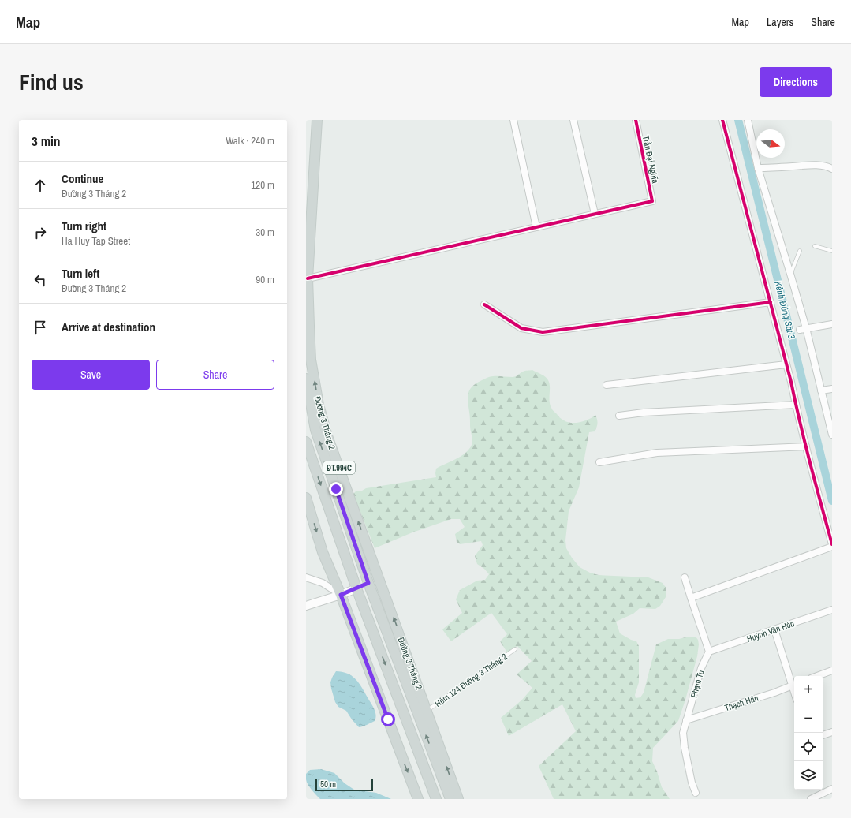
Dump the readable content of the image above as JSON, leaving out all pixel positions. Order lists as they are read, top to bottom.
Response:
{
  "streets": {
    "main road": ["Đường 3 Tháng 2", "ĐT.994C"],
    "street": [
      "Trần Đại Nghĩa",
      "Huỳnh Văn Hớn",
      "Phạm Tu",
      "Thạch Hãn"
    ],
    "lane": ["Hẻm 124 Đường 3 Tháng 2"]
  },
  "crossings": [
    ["Đường 3 Tháng 2", "Hẻm 124 Đường 3 Tháng 2"],
    ["Huỳnh Văn Hớn", "Phạm Tu"],
    ["Phạm Tu", "Thạch Hãn"]
  ],
  "water": ["Kênh Đồng Sát 3"],
  "scale_bar": "50 m",
  "north": "right",
  "page": {
    "header": "Map",
    "nav": ["Map", "Layers", "Share"],
    "title": "Find us",
    "buttons": [
      "Directions",
      ["Save", "Share"]
    ],
    "heading": ["3 min", "Walk · 240 m"],
    "list": [
      ["Continue", "Đường 3 Tháng 2", "120 m"],
      ["Turn right", "Ha Huy Tap Street", "30 m"],
      ["Turn left", "Đường 3 Tháng 2", "90 m"],
      "Arrive at destination"
    ],
    "map_buttons": ["+", "−"],
    "scale": "50 m"
  }
}
